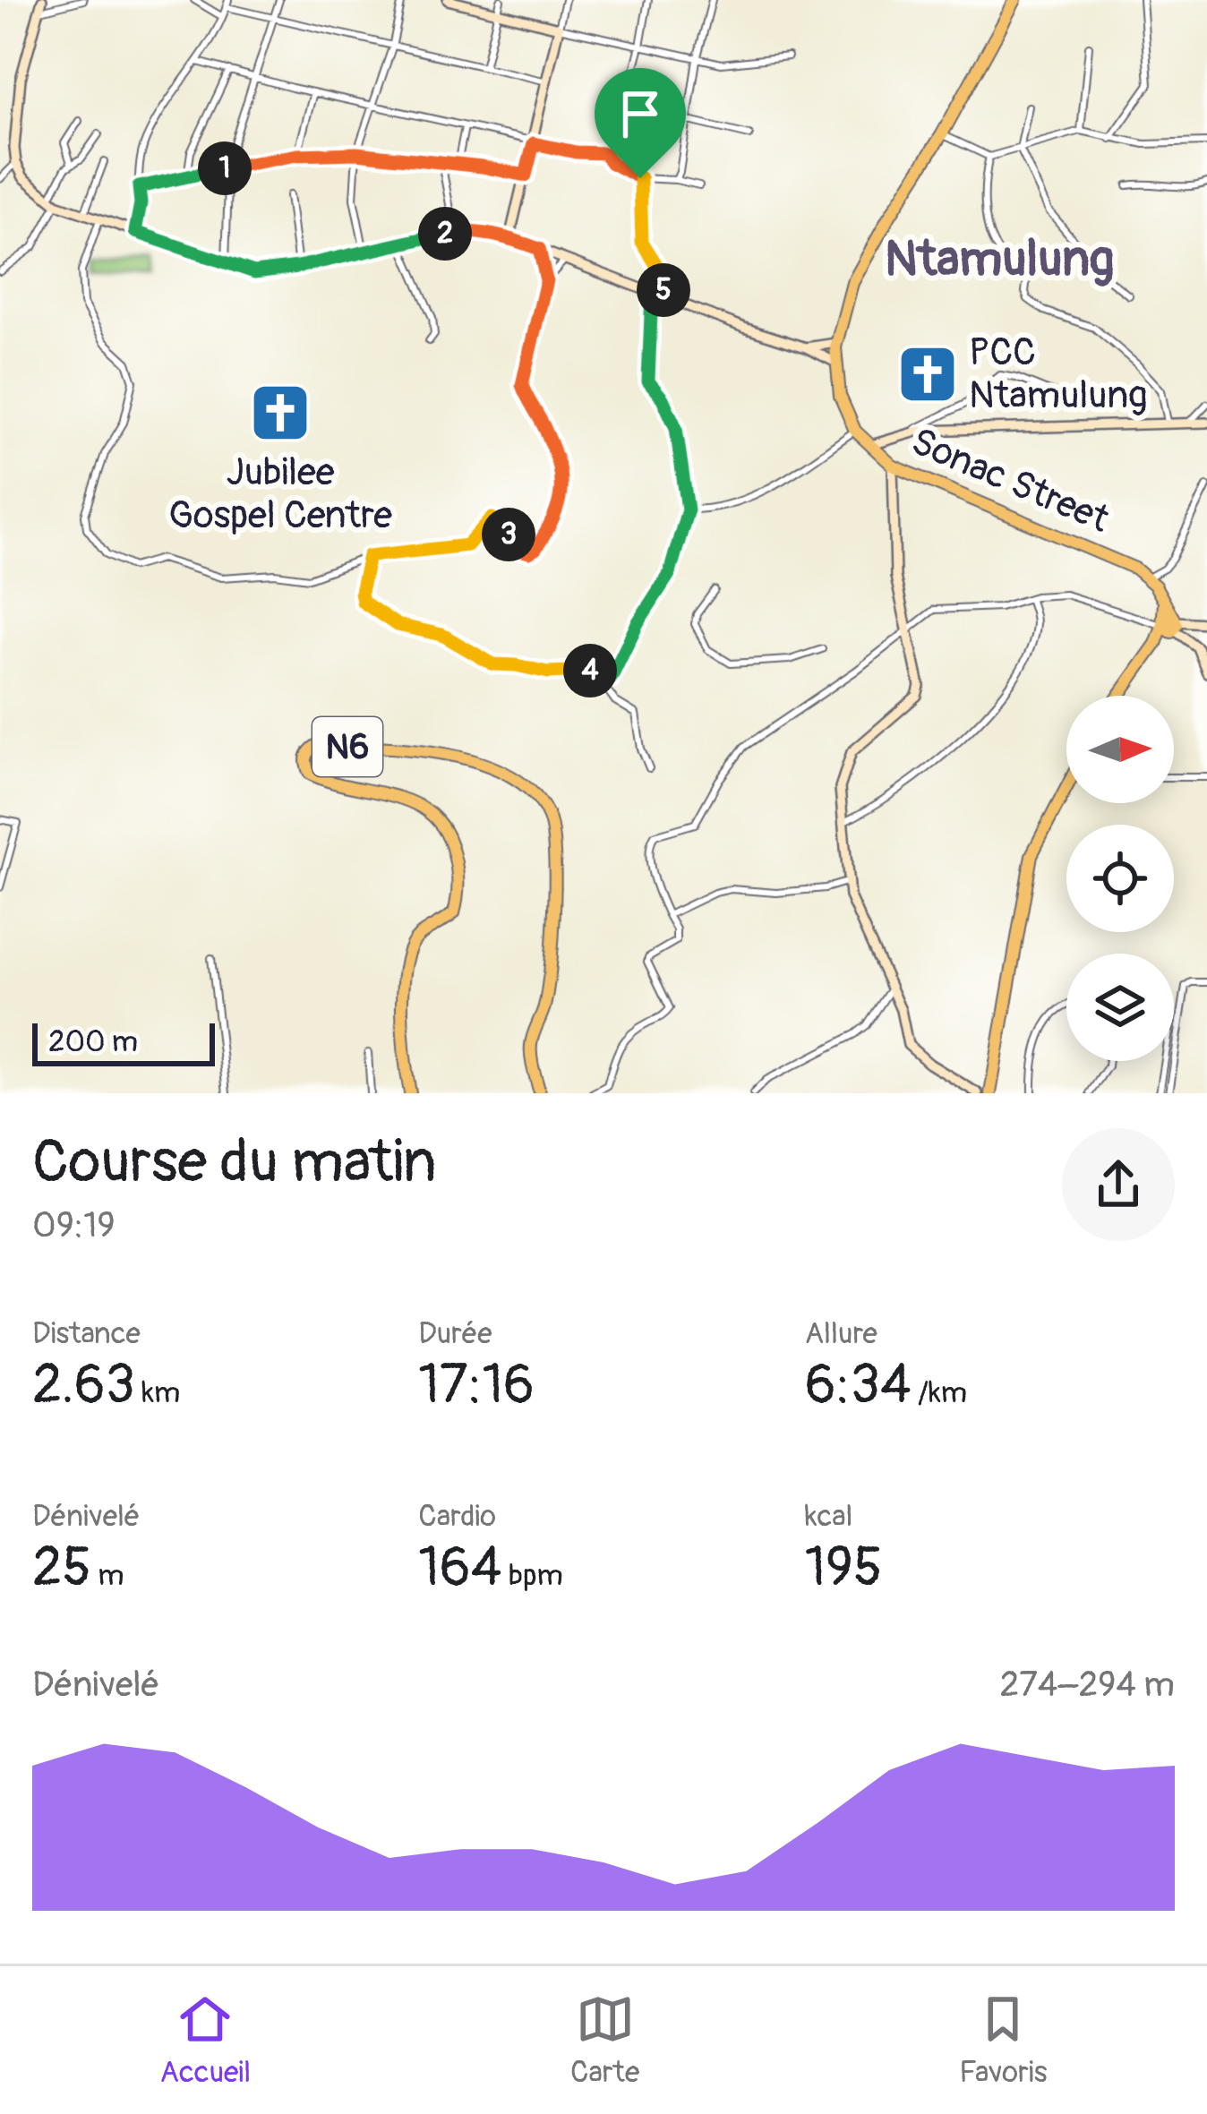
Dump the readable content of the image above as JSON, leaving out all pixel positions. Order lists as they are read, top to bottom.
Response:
{
  "streets": {
    "highway": ["Sonac Street", "N6"]
  },
  "districts": ["Ntamulung"],
  "places": {
    "church": ["PCC Ntamulung", "Jubilee Gospel Centre"]
  },
  "scale_bar": "200 m",
  "north": "right",
  "page": {
    "pins": [
      "1",
      "2",
      "5",
      "3",
      "4"
    ],
    "scale": "200 m",
    "heading": ["Course du matin", "09:19"],
    "stats": [
      ["Distance", "2.63 km"],
      ["Durée", "17:16"],
      ["Allure", "6:34 /km"],
      ["Dénivelé", "25 m"],
      ["Cardio", "164 bpm"],
      ["kcal", "195"]
    ],
    "chart": ["Dénivelé", "274–294 m"],
    "tabs": ["Accueil", "Carte", "Favoris"]
  }
}
